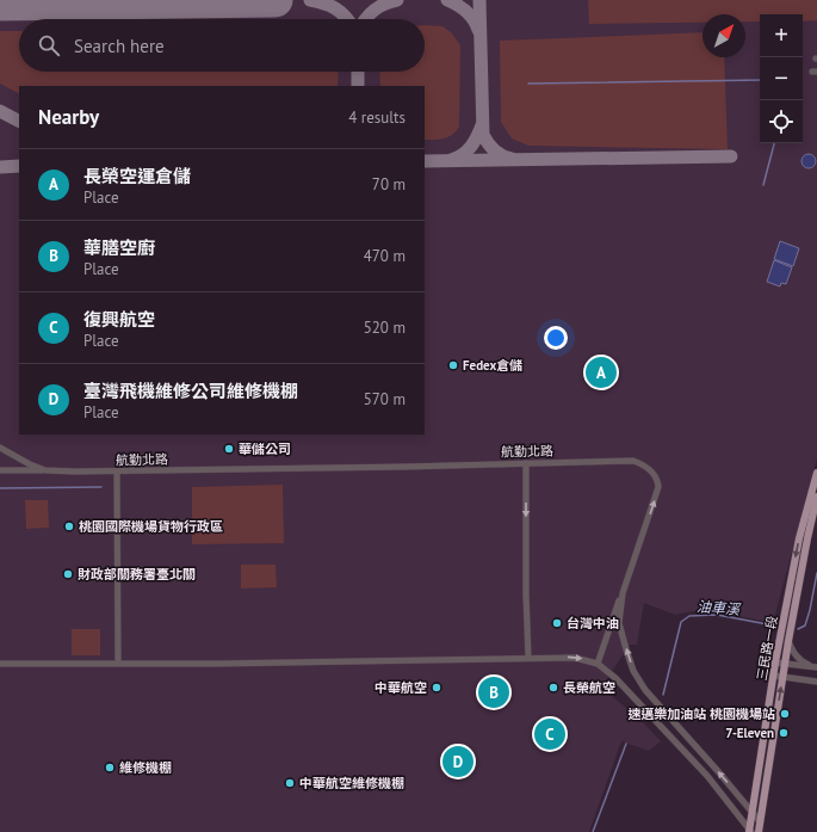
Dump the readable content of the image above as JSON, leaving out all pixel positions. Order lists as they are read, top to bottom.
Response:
{
  "streets": {
    "main road": ["三民路一段"],
    "street": ["航勤北路"]
  },
  "crossings": [
    ["航勤北路", "三民路一段"]
  ],
  "water": ["油車溪"],
  "places": [
    "Fedex倉儲",
    "華儲公司",
    "桃園國際機場貨物行政區",
    "財政部關務署臺北關",
    "台灣中油",
    "中華航空",
    "長榮航空",
    "速邁樂加油站 桃園機場站",
    "7-Eleven",
    "維修機棚",
    "中華航空維修機棚"
  ],
  "north": "top right",
  "page": {
    "map_buttons": ["+", "−"],
    "search": "Search here",
    "heading": ["Nearby", "4 results"],
    "list": [
      {
        "mark": "A",
        "name": "長榮空運倉儲",
        "note": "Place",
        "value": "70 m"
      },
      {
        "mark": "B",
        "name": "華膳空廚",
        "note": "Place",
        "value": "470 m"
      },
      {
        "mark": "C",
        "name": "復興航空",
        "note": "Place",
        "value": "520 m"
      },
      {
        "mark": "D",
        "name": "臺灣飛機維修公司維修機棚",
        "note": "Place",
        "value": "570 m"
      }
    ],
    "pins": [
      "A",
      "B",
      "C",
      "D"
    ]
  }
}
